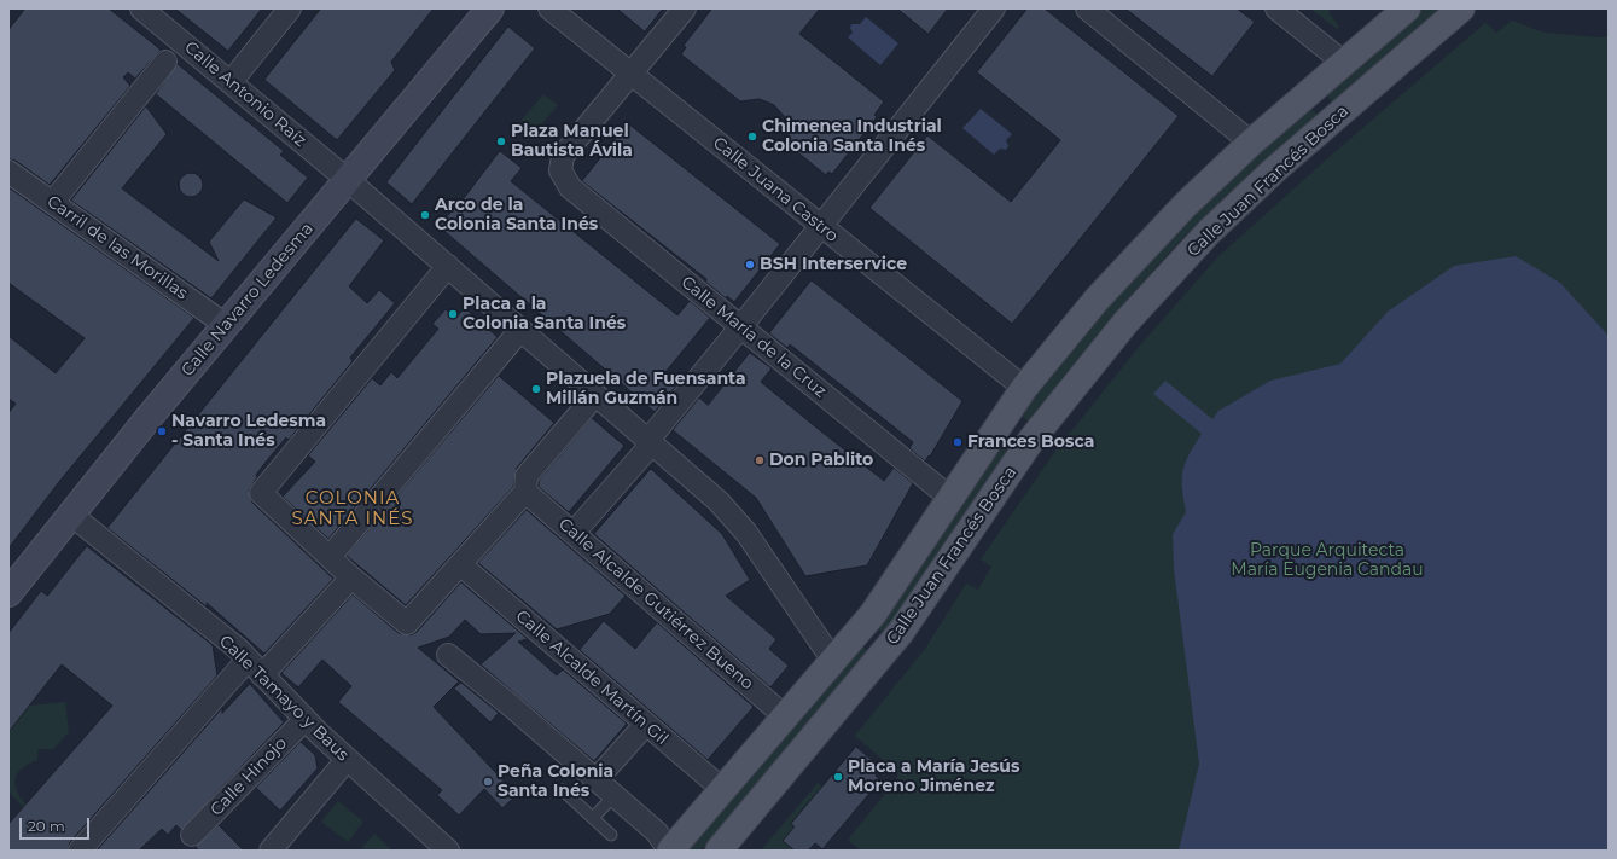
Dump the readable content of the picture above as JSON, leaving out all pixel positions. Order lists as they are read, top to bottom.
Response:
{
  "streets": {
    "main road": ["Calle Juan Francés Bosca", "Calle Navarro Ledesma"],
    "street": [
      "Calle Antonio Raíz",
      "Calle Juana Castro",
      "Carril de las Morillas",
      "Calle María de la Cruz",
      "Calle Alcalde Gutiérrez Bueno",
      "Calle Alcalde Martín Gil",
      "Calle Tamayo y Baus",
      "Calle Hinojo"
    ]
  },
  "crossings": [
    ["Calle Antonio Raíz", "Calle Juan Francés Bosca"],
    ["Calle Antonio Raíz", "Calle Navarro Ledesma"],
    ["Calle Juan Francés Bosca", "Calle Juana Castro"],
    ["Calle Juan Francés Bosca", "Calle María de la Cruz"],
    ["Calle Juan Francés Bosca", "Calle Alcalde Gutiérrez Bueno"],
    ["Calle Juan Francés Bosca", "Calle Alcalde Martín Gil"],
    ["Calle Juana Castro", "Calle María de la Cruz"],
    ["Carril de las Morillas", "Calle Navarro Ledesma"],
    ["Calle Navarro Ledesma", "Calle Tamayo y Baus"],
    ["Calle Tamayo y Baus", "Calle Hinojo"]
  ],
  "districts": ["COLONIA SANTA INÉS"],
  "parks": ["Parque Arquitecta María Eugenia Candau"],
  "places": [
    "Chimenea Industrial Colonia Santa Inés",
    "Plaza Manuel Bautista Ávila",
    "Arco de la Colonia Santa Inés",
    "BSH Interservice",
    "Placa a la Colonia Santa Inés",
    "Plazuela de Fuensanta Millán Guzmán",
    "Navarro Ledesma - Santa Inés",
    "Frances Bosca",
    "Don Pablito",
    "Placa a María Jesús Moreno Jiménez",
    "Peña Colonia Santa Inés"
  ],
  "scale_bar": "20 m"
}
